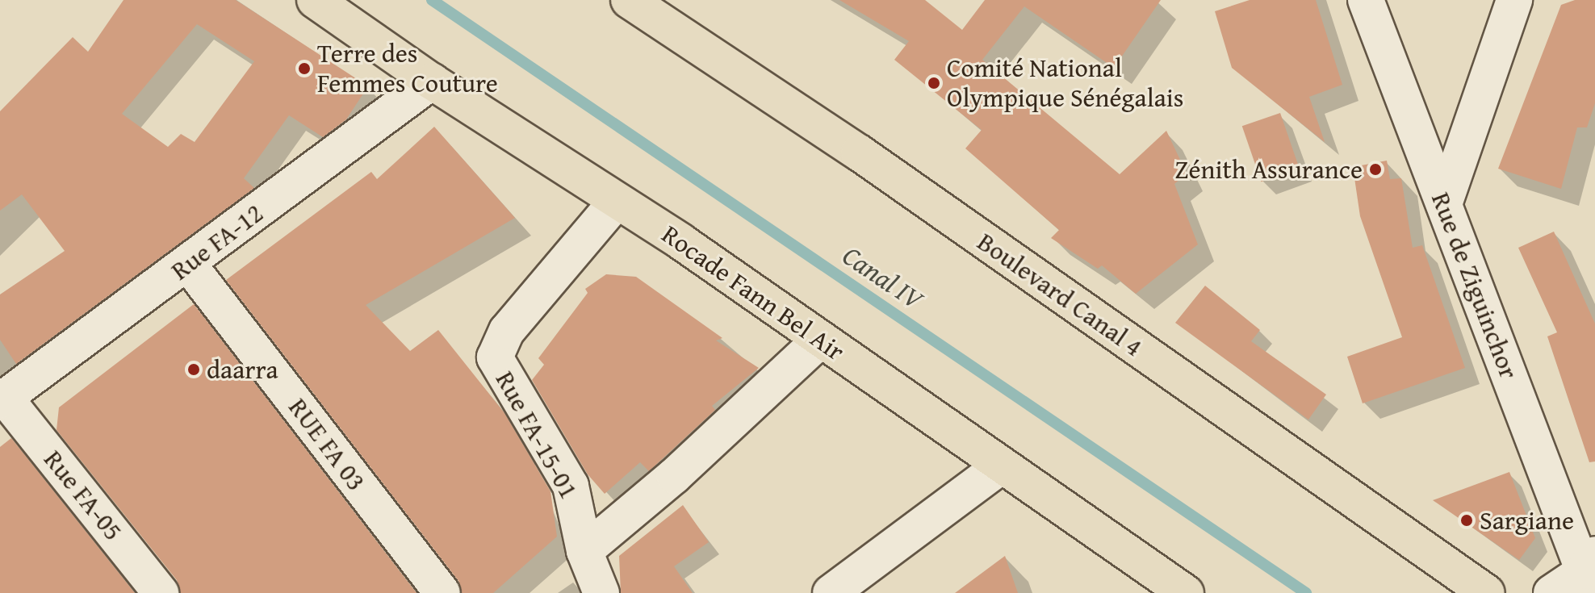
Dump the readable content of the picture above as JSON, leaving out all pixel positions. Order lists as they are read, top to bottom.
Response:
{
  "streets": {
    "main road": ["Rocade Fann Bel Air", "Boulevard Canal 4"],
    "street": [
      "Rue FA-12",
      "Rue de Ziguinchor",
      "Rue FA-15-01",
      "RUE FA 03",
      "Rue FA-05"
    ]
  },
  "crossings": [
    ["Rue FA-12", "Rocade Fann Bel Air"],
    ["Rue FA-12", "RUE FA 03"],
    ["Rue FA-12", "Rue FA-05"],
    ["Rocade Fann Bel Air", "Rue FA-15-01"]
  ],
  "water": ["Canal IV"],
  "places": [
    "Terre des Femmes Couture",
    "Comité National Olympique Sénégalais",
    "Zénith Assurance",
    "daarra",
    "Sargiane"
  ]
}
